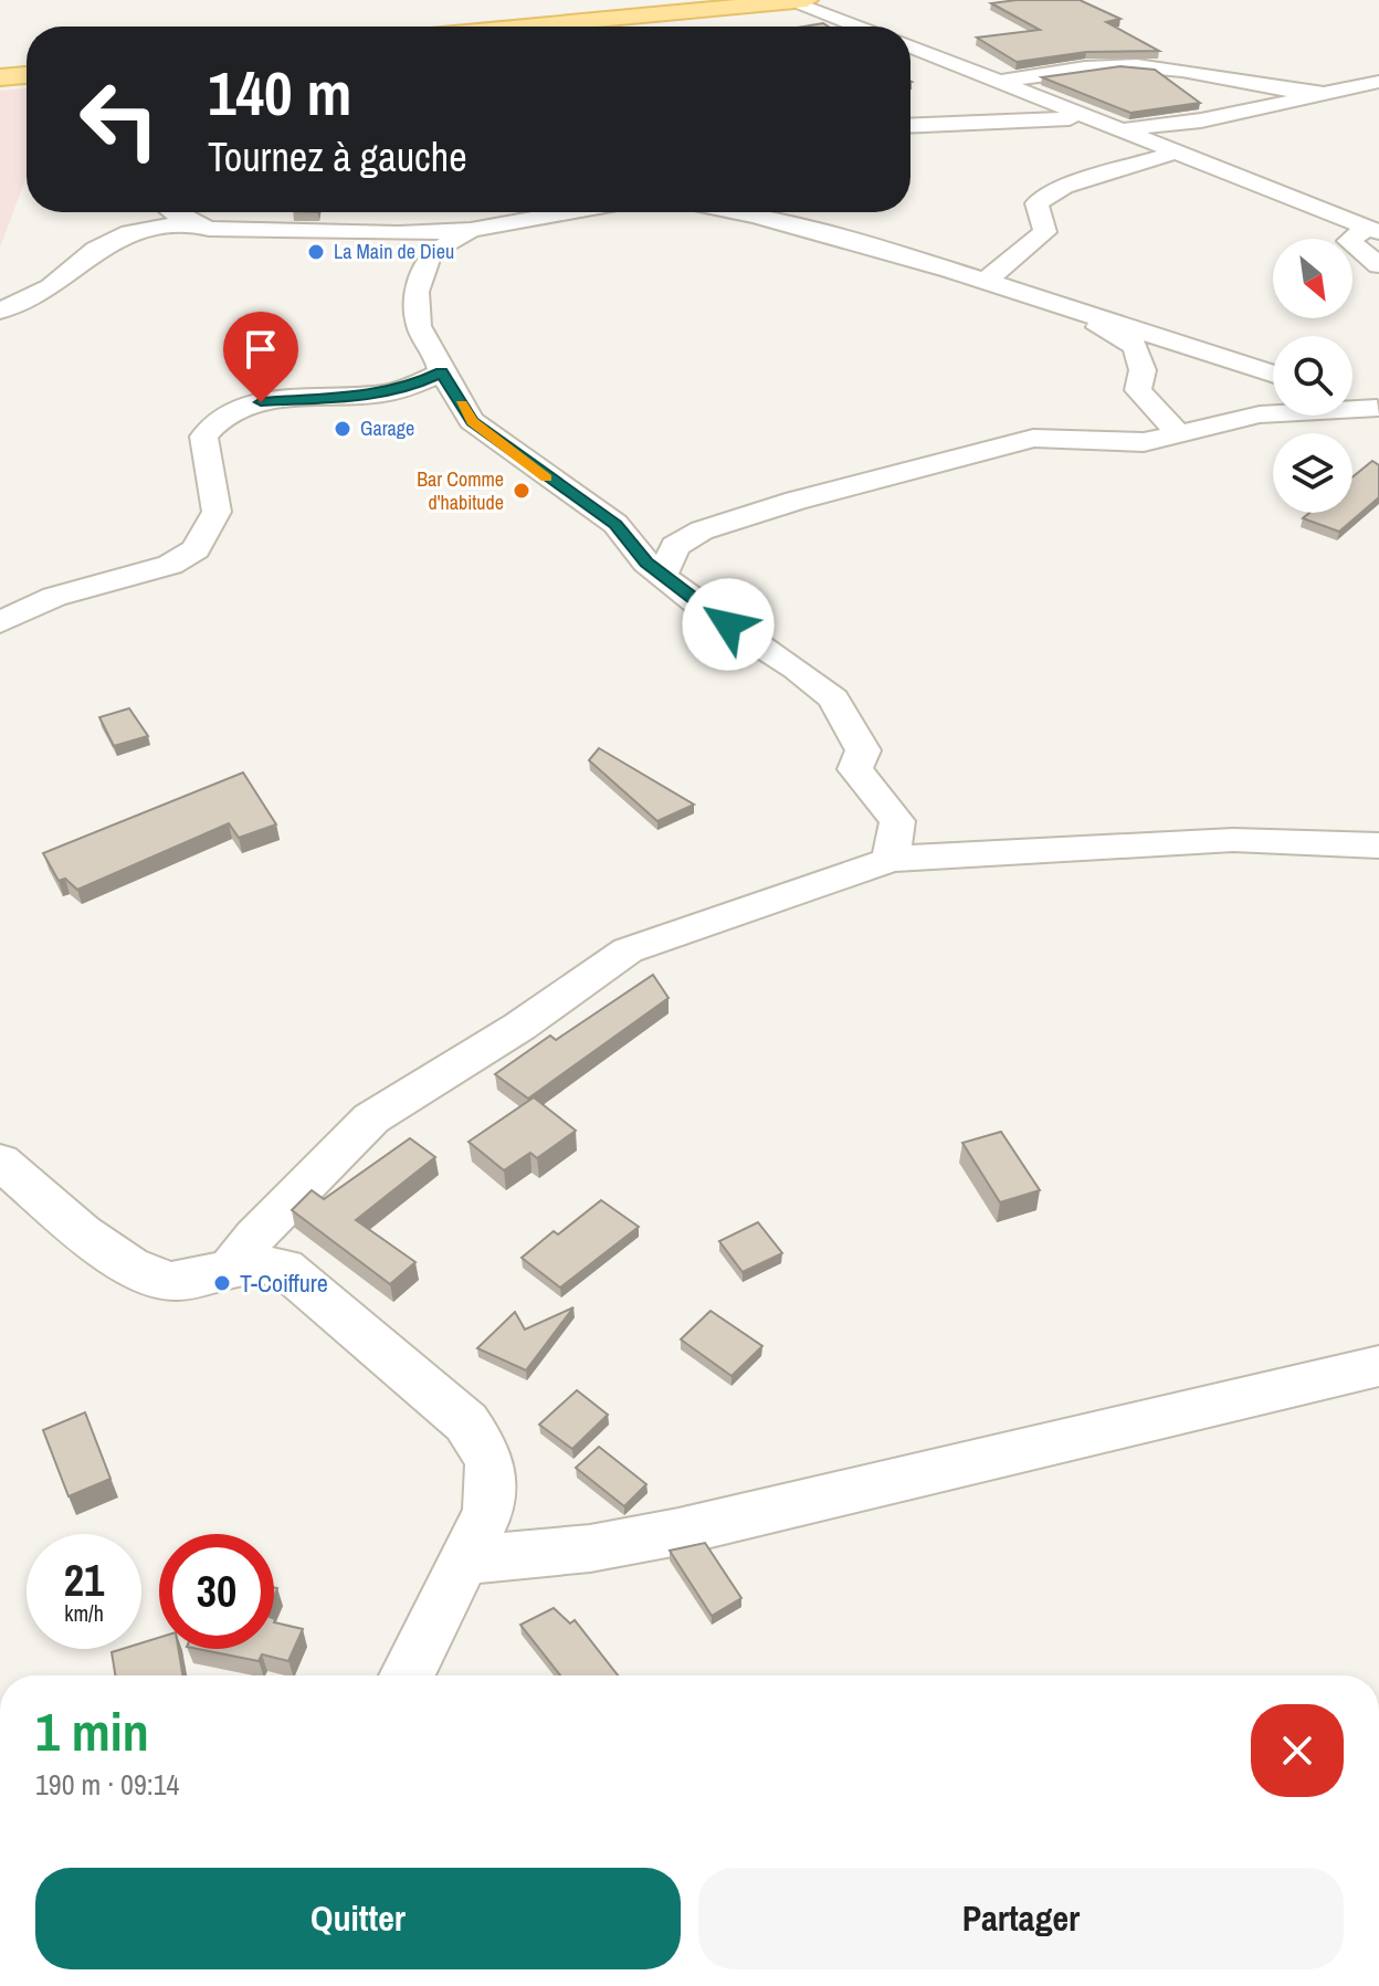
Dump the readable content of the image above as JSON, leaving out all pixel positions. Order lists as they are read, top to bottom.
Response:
{
  "places": [
    "La Main de Dieu",
    "Garage",
    "Bar Comme d'habitude",
    "T-Coiffure"
  ],
  "north": "bottom right",
  "page": {
    "turn": ["140 m", "Tournez à gauche"],
    "speed": "21 km/h",
    "limit": "30",
    "heading": ["1 min", "190 m · 09:14"],
    "buttons": ["Quitter", "Partager"]
  }
}
